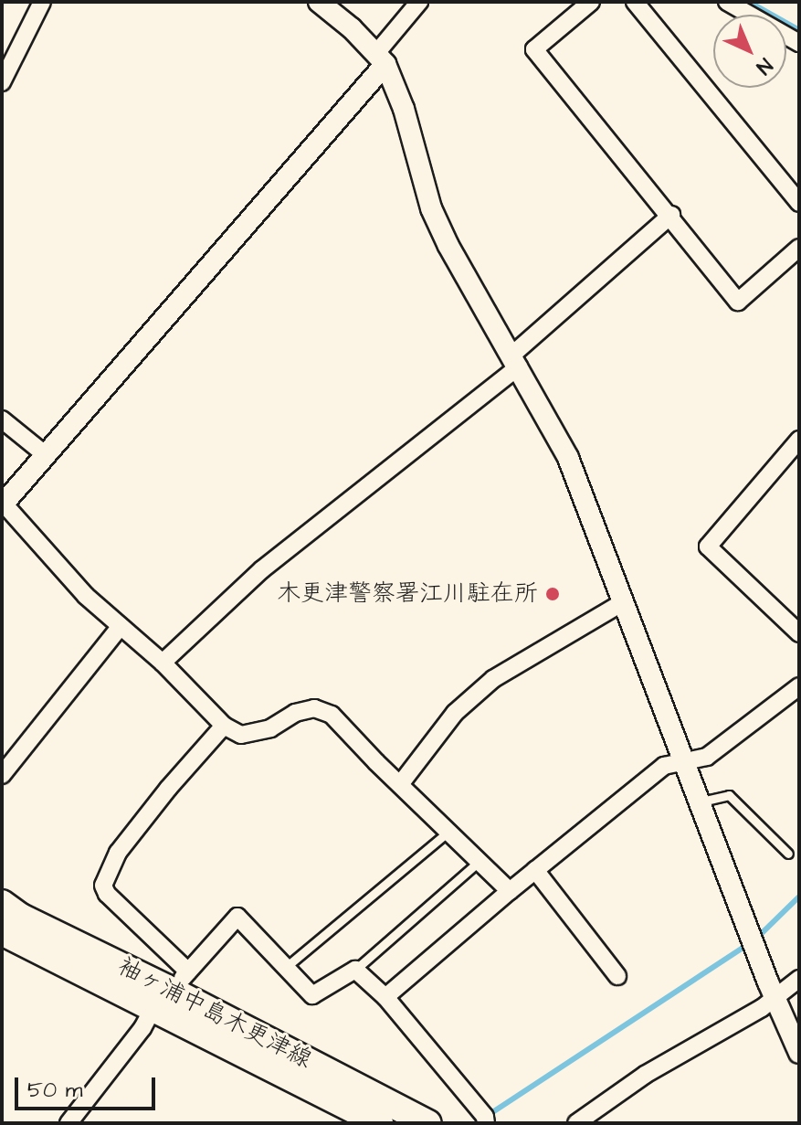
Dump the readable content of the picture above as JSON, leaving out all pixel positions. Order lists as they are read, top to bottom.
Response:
{
  "streets": {
    "main road": ["袖ヶ浦中島木更津線"]
  },
  "places": ["木更津警察署江川駐在所"],
  "scale_bar": "50 m",
  "north": "bottom right"
}
